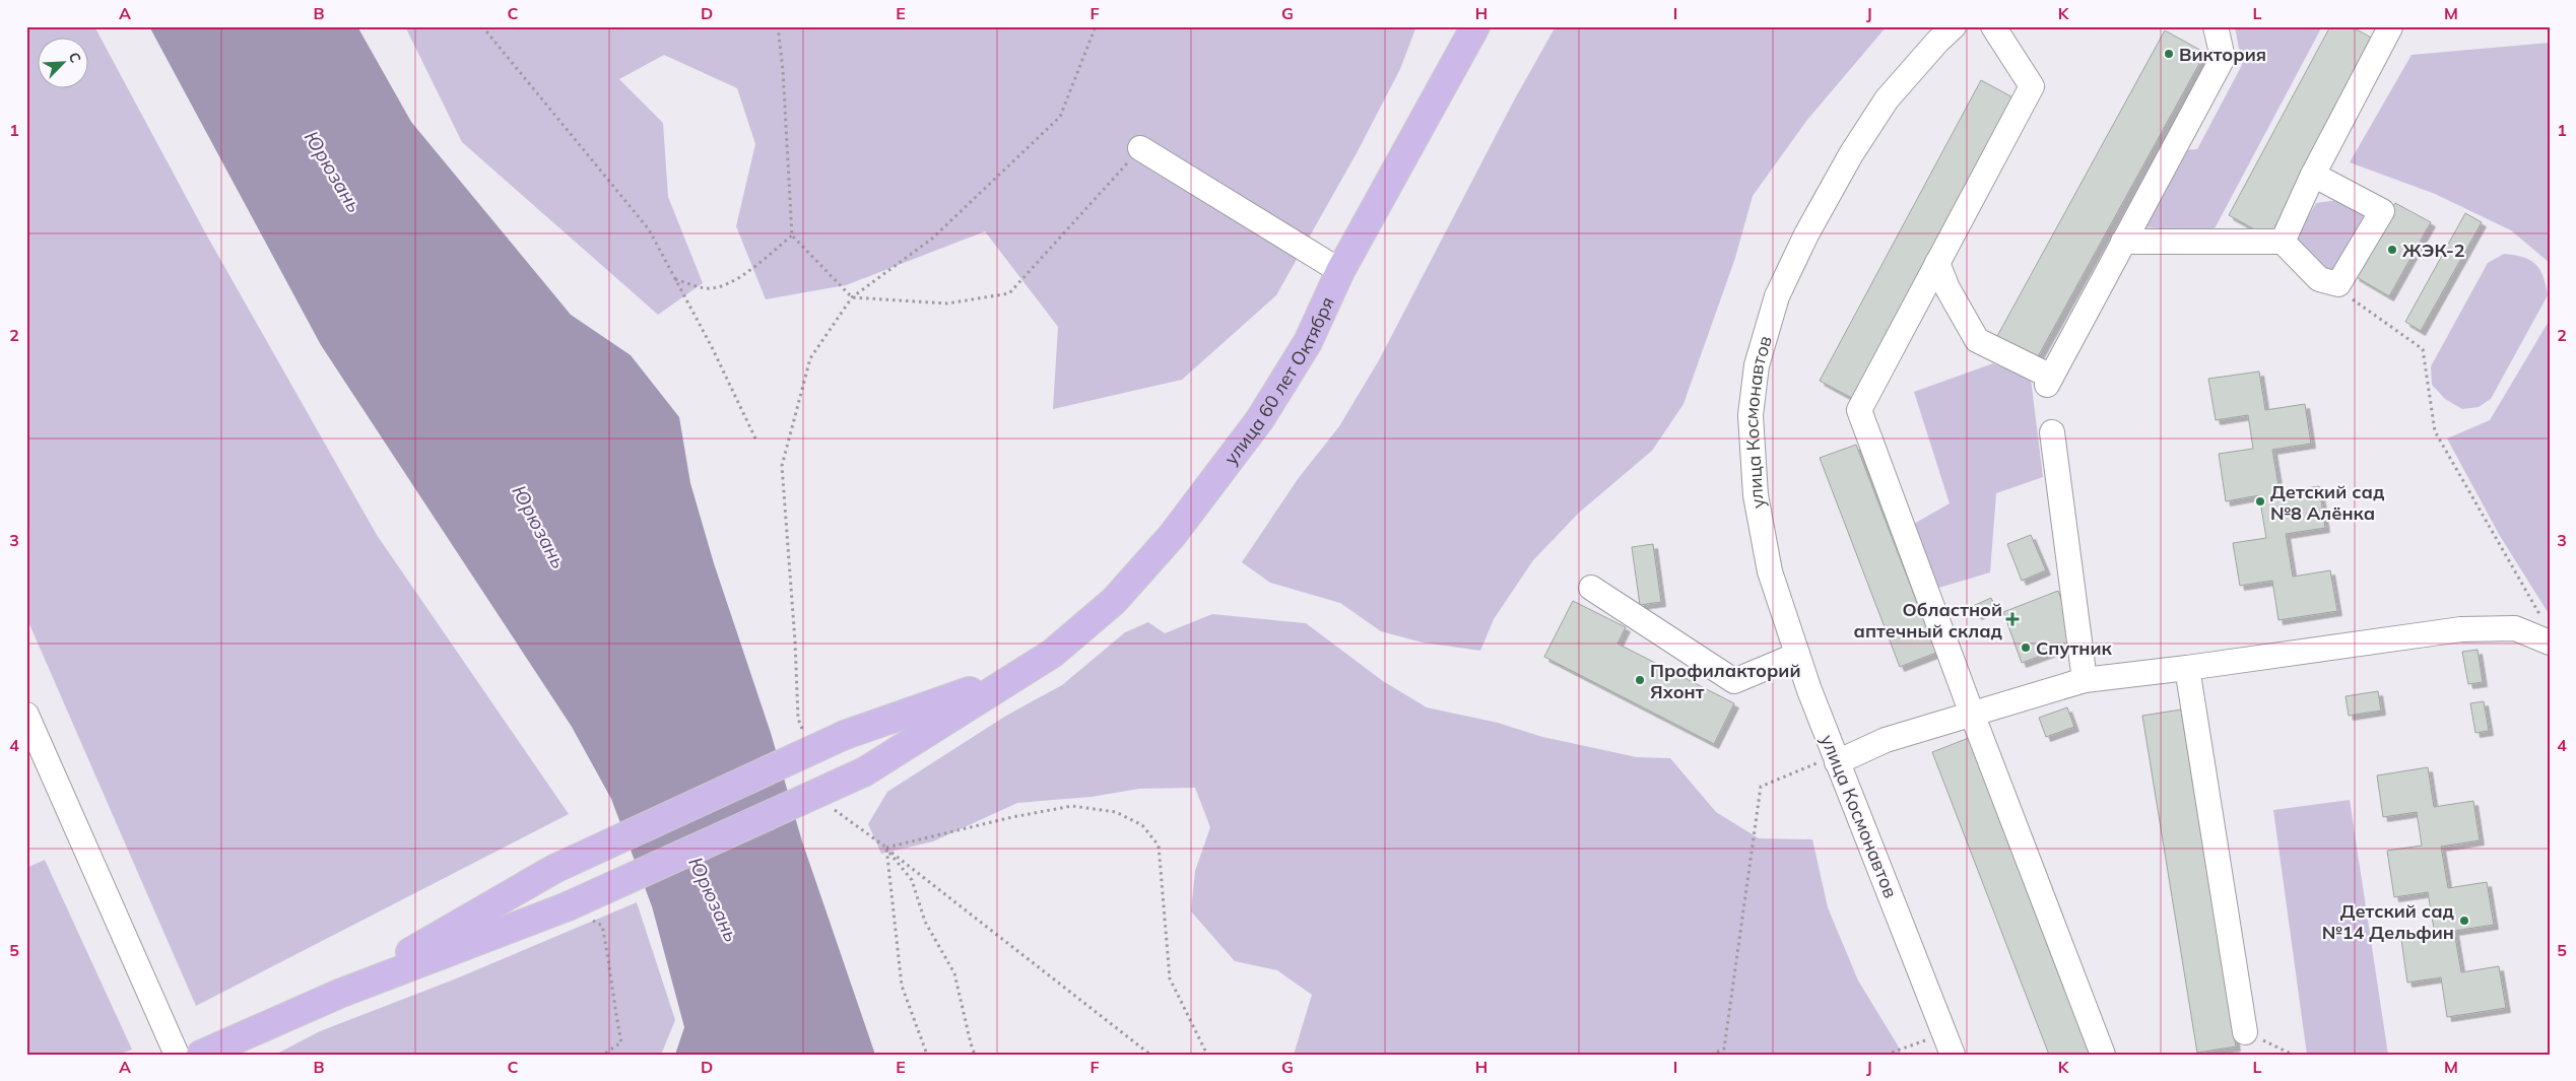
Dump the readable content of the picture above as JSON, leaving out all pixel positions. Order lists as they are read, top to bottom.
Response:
{
  "streets": {
    "main road": ["улица 60 лет Октября"],
    "street": ["улица Космонавтов"]
  },
  "water": ["Юрюзань"],
  "places": {
    "other": [
      "Виктория",
      "ЖЭК-2",
      "Детский сад №8 Алёнка",
      "Спутник",
      "Профилакторий Яхонт",
      "Детский сад №14 Дельфин"
    ],
    "health": ["Областной аптечный склад"]
  },
  "north": "top right",
  "grid": {
    "columns": [
      "A",
      "B",
      "C",
      "D",
      "E",
      "F",
      "G",
      "H",
      "I",
      "J",
      "K",
      "L",
      "M"
    ],
    "rows": [
      "1",
      "2",
      "3",
      "4",
      "5"
    ]
  }
}
